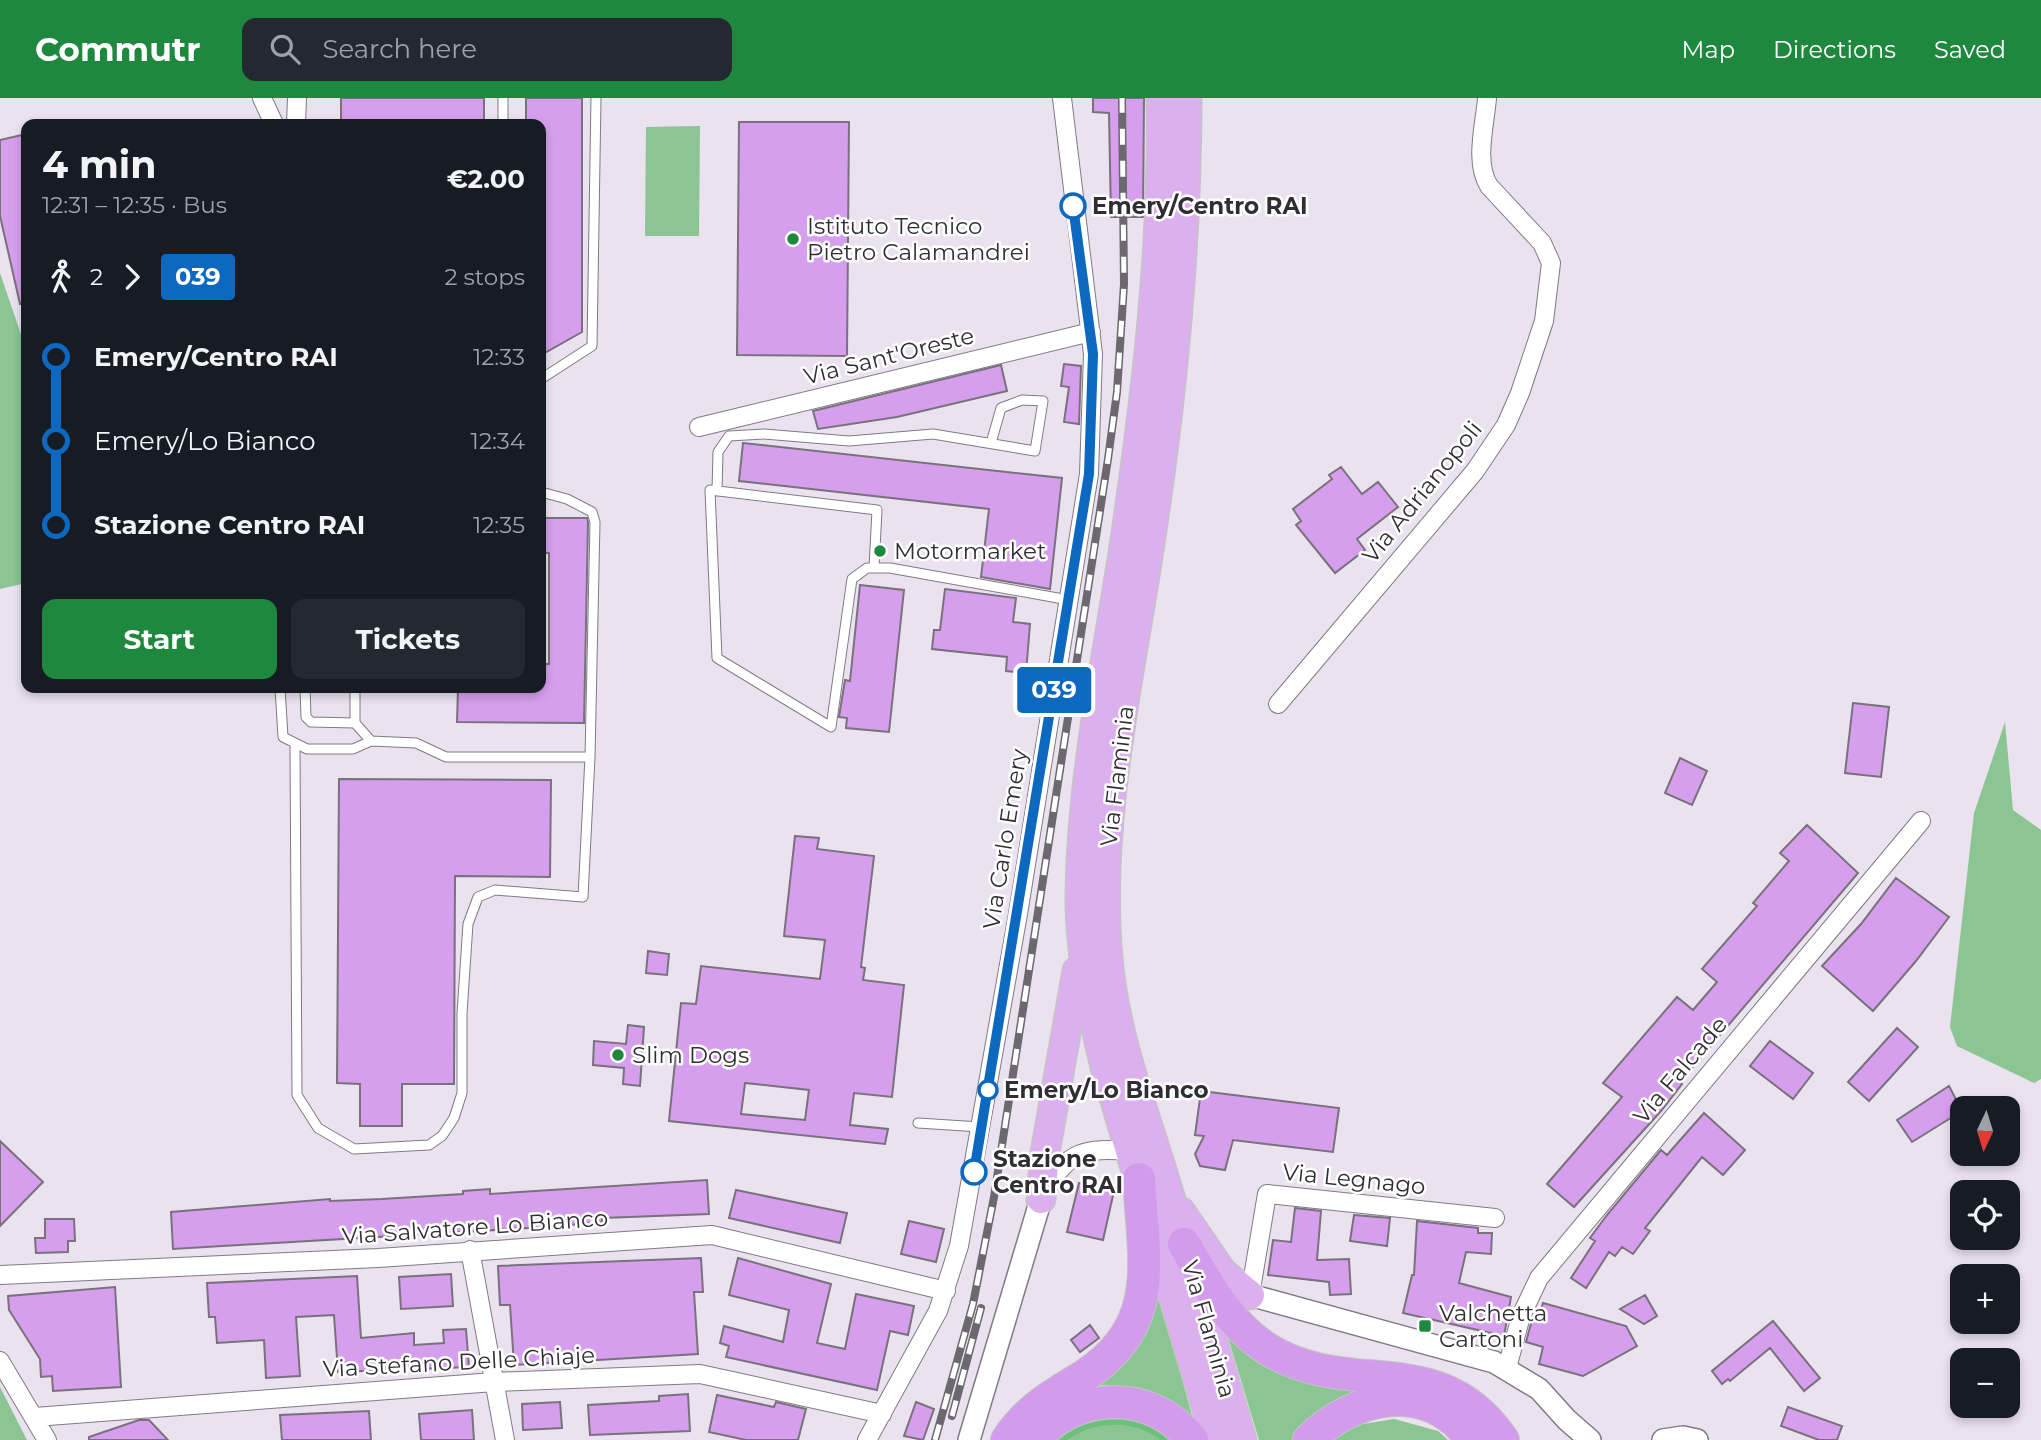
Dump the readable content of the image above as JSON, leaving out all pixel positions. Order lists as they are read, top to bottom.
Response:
{
  "streets": {
    "highway": ["Via Flaminia"],
    "street": [
      "Via Sant'Oreste",
      "Via Adrianopoli",
      "Via Carlo Emery",
      "Via Falcade",
      "Via Legnago",
      "Via Salvatore Lo Bianco",
      "Via Stefano Delle Chiaje"
    ]
  },
  "crossings": [
    ["Via Sant'Oreste", "Via Carlo Emery"],
    ["Via Carlo Emery", "Via Salvatore Lo Bianco"],
    ["Via Carlo Emery", "Via Stefano Delle Chiaje"]
  ],
  "places": {
    "other": [
      "Emery/Centro RAI",
      "Istituto Tecnico Pietro Calamandrei",
      "Motormarket",
      "Slim Dogs",
      "Emery/Lo Bianco",
      "Stazione Centro RAI"
    ],
    "transit": ["Valchetta Cartoni"]
  },
  "lines": ["bus line 039"],
  "north": "bottom",
  "page": {
    "header": "Commutr",
    "search": "Search here",
    "nav": ["Map", "Directions", "Saved"],
    "on_map": "039",
    "heading": ["4 min", "12:31 – 12:35 · Bus", "€2.00"],
    "legs": ["2", "039", "2 stops"],
    "list": [
      {
        "name": "Emery/Centro RAI",
        "value": "12:33"
      },
      {
        "name": "Emery/Lo Bianco",
        "value": "12:34"
      },
      {
        "name": "Stazione Centro RAI",
        "value": "12:35"
      }
    ],
    "buttons": ["Start", "Tickets"],
    "map_buttons": ["+", "−"]
  }
}
